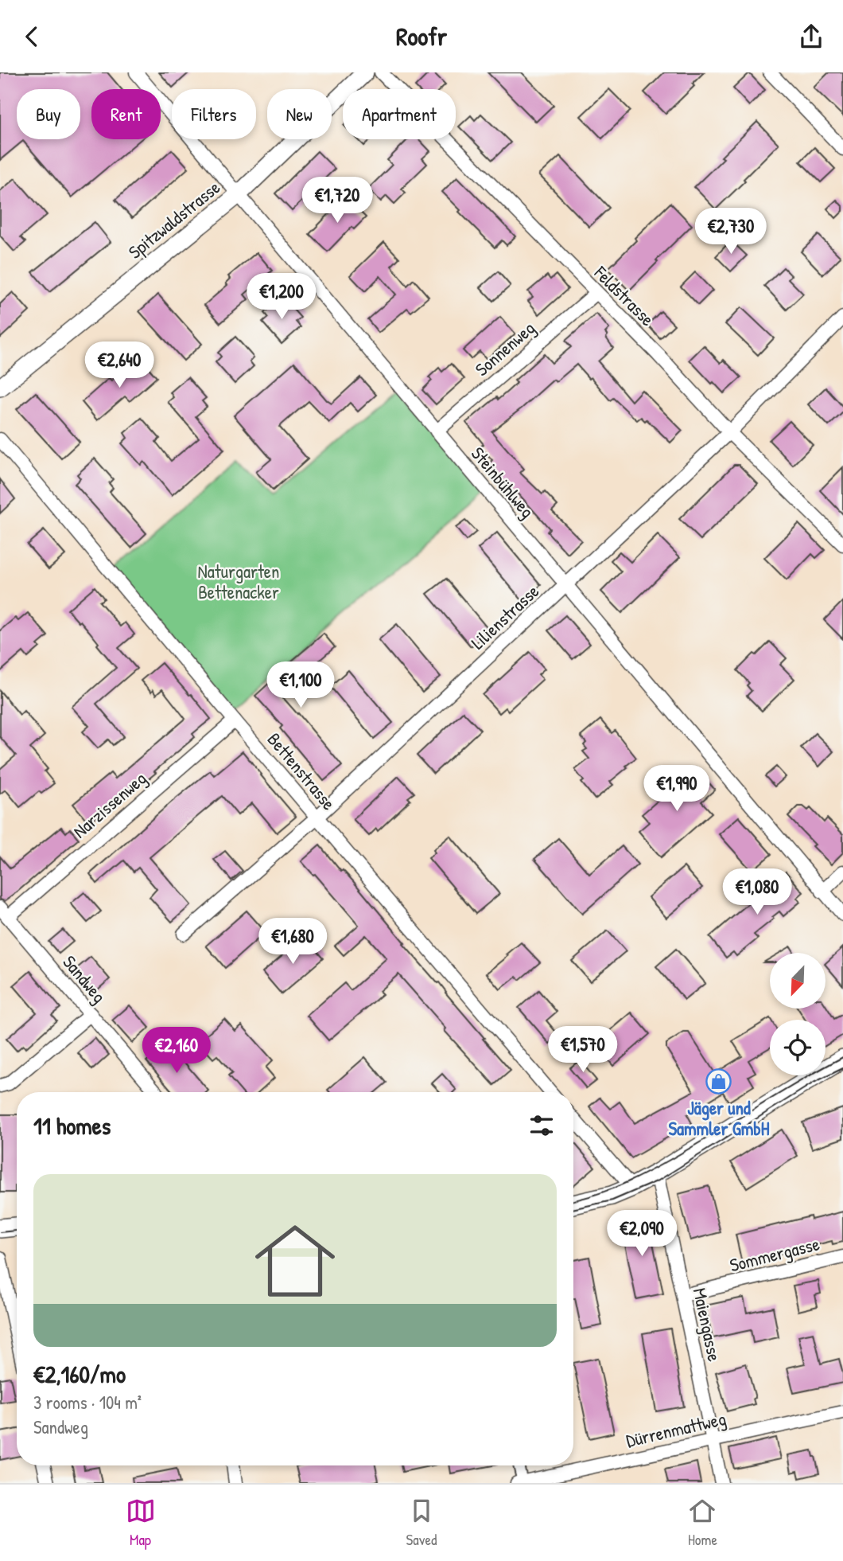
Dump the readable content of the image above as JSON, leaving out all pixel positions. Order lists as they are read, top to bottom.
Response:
{
  "streets": {
    "street": [
      "Spitzwaldstrasse",
      "Feldstrasse",
      "Sonnenweg",
      "Steinbühlweg",
      "Lilienstrasse",
      "Bettenstrasse",
      "Narzissenweg",
      "Sandweg",
      "Sommergasse",
      "Maiengasse",
      "Dürrenmattweg"
    ]
  },
  "crossings": [
    ["Spitzwaldstrasse", "Steinbühlweg"],
    ["Feldstrasse", "Sonnenweg"],
    ["Feldstrasse", "Lilienstrasse"],
    ["Sonnenweg", "Steinbühlweg"],
    ["Steinbühlweg", "Lilienstrasse"],
    ["Lilienstrasse", "Bettenstrasse"],
    ["Bettenstrasse", "Narzissenweg"],
    ["Narzissenweg", "Sandweg"],
    ["Sommergasse", "Maiengasse"],
    ["Maiengasse", "Dürrenmattweg"]
  ],
  "parks": ["Naturgarten Bettenacker"],
  "places": {
    "shop": ["Jäger und Sammler GmbH"]
  },
  "north": "bottom left",
  "page": {
    "header": "Roofr",
    "chip": [
      "Buy",
      "Rent",
      "Filters",
      "New",
      "Apartment"
    ],
    "price": [
      "€1,720",
      "€2,730",
      "€1,200",
      "€2,640",
      "€1,100",
      "€1,990",
      "€1,080",
      "€1,680",
      "€1,570",
      "€2,160",
      "€2,090"
    ],
    "heading": "11 homes",
    "list": [
      {
        "name": "€2,160/mo",
        "note": "3 rooms · 104 m² · Sandweg"
      }
    ],
    "tabs": ["Map", "Saved", "Home"]
  }
}
